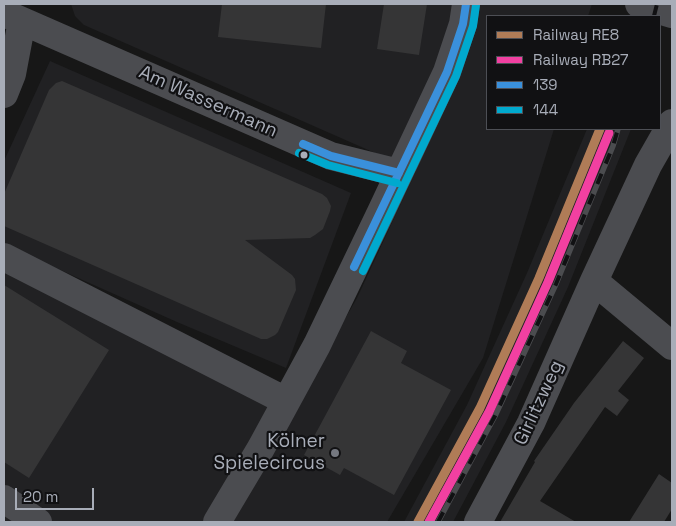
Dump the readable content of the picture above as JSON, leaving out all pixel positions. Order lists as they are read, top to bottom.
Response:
{
  "streets": {
    "street": ["Am Wassermann", "Girlitzweg"]
  },
  "places": ["Kölner Spielecircus"],
  "lines": [
    "transit line 139",
    "transit line 144",
    "rail line RE8",
    "rail line RB27"
  ],
  "legend": [
    "Railway RE8",
    "Railway RB27",
    "139",
    "144"
  ],
  "scale_bar": "20 m"
}
